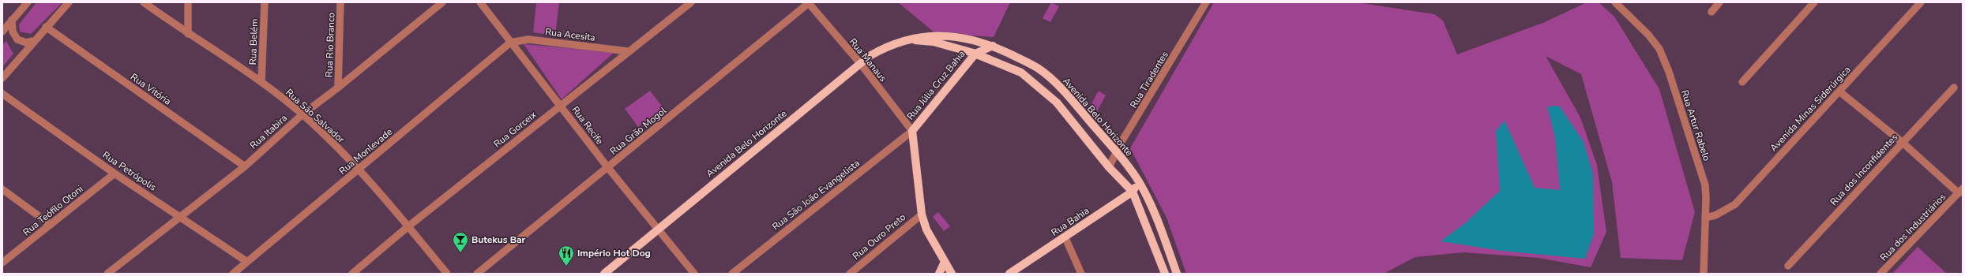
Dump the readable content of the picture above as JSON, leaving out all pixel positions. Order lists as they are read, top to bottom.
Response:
{
  "streets": {
    "main road": ["Rua Júlia Cruz Bahia", "Avenida Belo Horizonte", "Rua Bahia"],
    "street": [
      "Rua Acesita",
      "Rua Belém",
      "Rua Rio Branco",
      "Rua Manaus",
      "Rua Tiradentes",
      "Rua Vitória",
      "Avenida Minas Siderúrgica",
      "Rua São Salvador",
      "Rua Recife",
      "Rua Artur Rabelo",
      "Rua Gorceix",
      "Rua Grão Mogol",
      "Rua Itabira",
      "Rua Monlevade",
      "Rua dos Inconfidentes",
      "Rua Petrópolis",
      "Rua São João Evangelista",
      "Rua Teófilo Otoni",
      "Rua dos Industriários",
      "Rua Ouro Preto"
    ]
  },
  "crossings": [
    ["Rua Acesita", "Rua Recife"],
    ["Rua Acesita", "Rua Gorceix"],
    ["Rua Acesita", "Rua Monlevade"],
    ["Rua Belém", "Rua São Salvador"],
    ["Rua Rio Branco", "Rua Itabira"],
    ["Rua Manaus", "Rua Júlia Cruz Bahia"],
    ["Rua Manaus", "Avenida Belo Horizonte"],
    ["Rua Manaus", "Rua Grão Mogol"],
    ["Rua Manaus", "Rua São João Evangelista"],
    ["Rua Tiradentes", "Avenida Belo Horizonte"],
    ["Rua Júlia Cruz Bahia", "Avenida Belo Horizonte"],
    ["Rua Júlia Cruz Bahia", "Rua São João Evangelista"],
    ["Rua Júlia Cruz Bahia", "Rua Ouro Preto"],
    ["Rua Vitória", "Rua Itabira"],
    ["Avenida Minas Siderúrgica", "Rua Artur Rabelo"],
    ["Rua São Salvador", "Rua Gorceix"],
    ["Rua São Salvador", "Rua Itabira"],
    ["Rua São Salvador", "Rua Monlevade"],
    ["Avenida Belo Horizonte", "Rua Recife"],
    ["Avenida Belo Horizonte", "Rua Bahia"],
    ["Rua Recife", "Rua Gorceix"],
    ["Rua Recife", "Rua Grão Mogol"],
    ["Rua Recife", "Rua Monlevade"],
    ["Rua Itabira", "Rua Petrópolis"],
    ["Rua Monlevade", "Rua Petrópolis"],
    ["Rua Petrópolis", "Rua Teófilo Otoni"]
  ],
  "places": {
    "bar": ["Butekus Bar"],
    "restaurant": ["Império Hot Dog"]
  }
}
